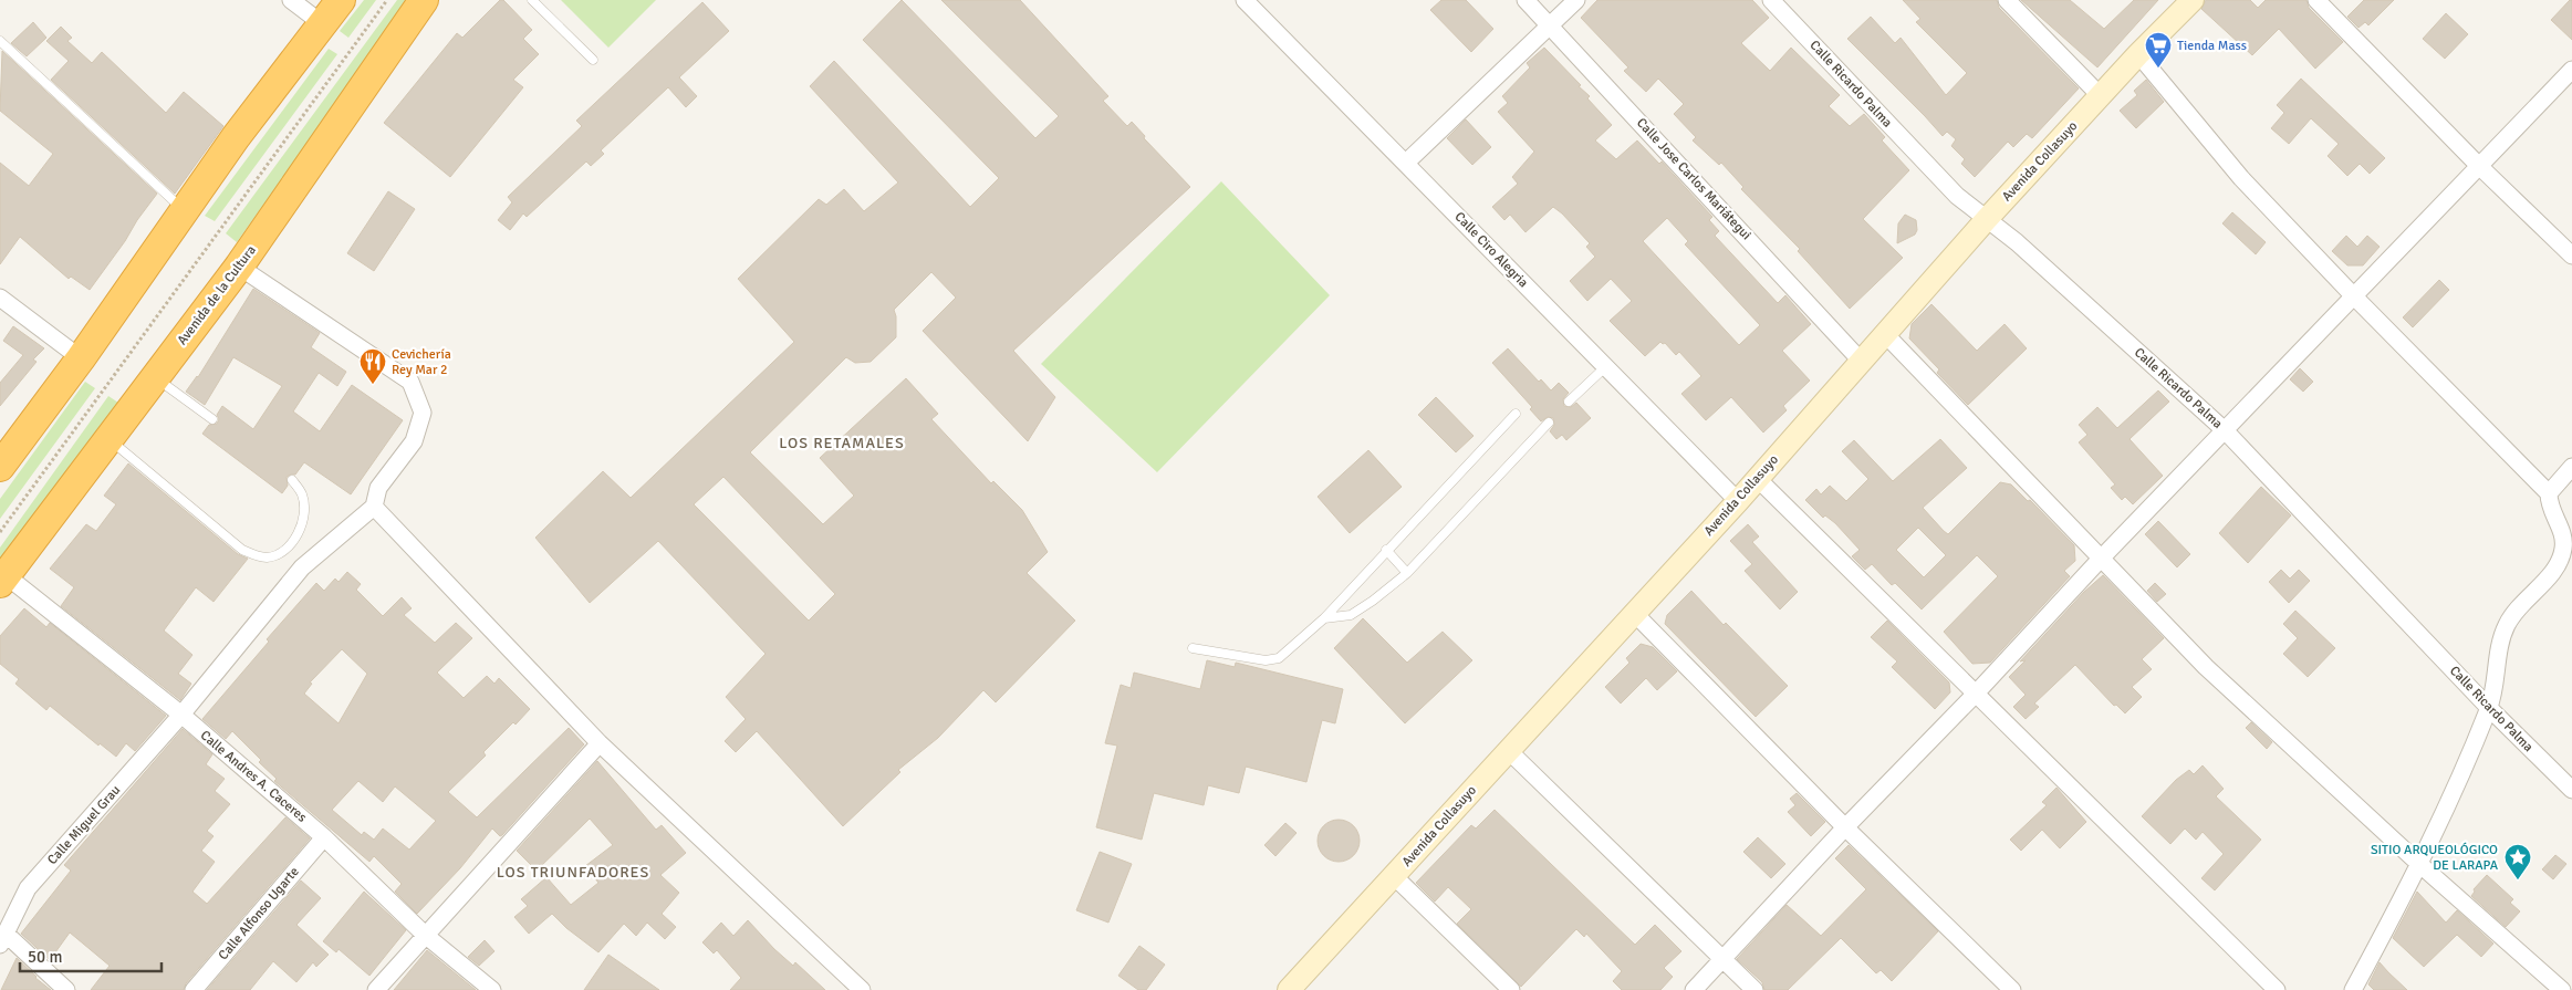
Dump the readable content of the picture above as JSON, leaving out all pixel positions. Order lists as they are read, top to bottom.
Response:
{
  "streets": {
    "highway": ["Avenida de la Cultura"],
    "street": [
      "Calle Ricardo Palma",
      "Avenida Collasuyo",
      "Calle Jose Carlos Mariátegui",
      "Calle Ciro Alegria",
      "Calle Andres A. Caceres",
      "Calle Miguel Grau",
      "Calle Alfonso Ugarte"
    ]
  },
  "crossings": [
    ["Calle Ricardo Palma", "Avenida Collasuyo"],
    ["Avenida Collasuyo", "Calle Jose Carlos Mariátegui"],
    ["Avenida Collasuyo", "Calle Ciro Alegria"],
    ["Avenida de la Cultura", "Calle Andres A. Caceres"],
    ["Calle Andres A. Caceres", "Calle Miguel Grau"],
    ["Calle Andres A. Caceres", "Calle Alfonso Ugarte"]
  ],
  "districts": ["LOS RETAMALES", "LOS TRIUNFADORES"],
  "places": {
    "supermarket": ["Tienda Mass"],
    "restaurant": ["Cevichería Rey Mar 2"],
    "place": ["SITIO ARQUEOLÓGICO DE LARAPA"]
  },
  "scale_bar": "50 m"
}
